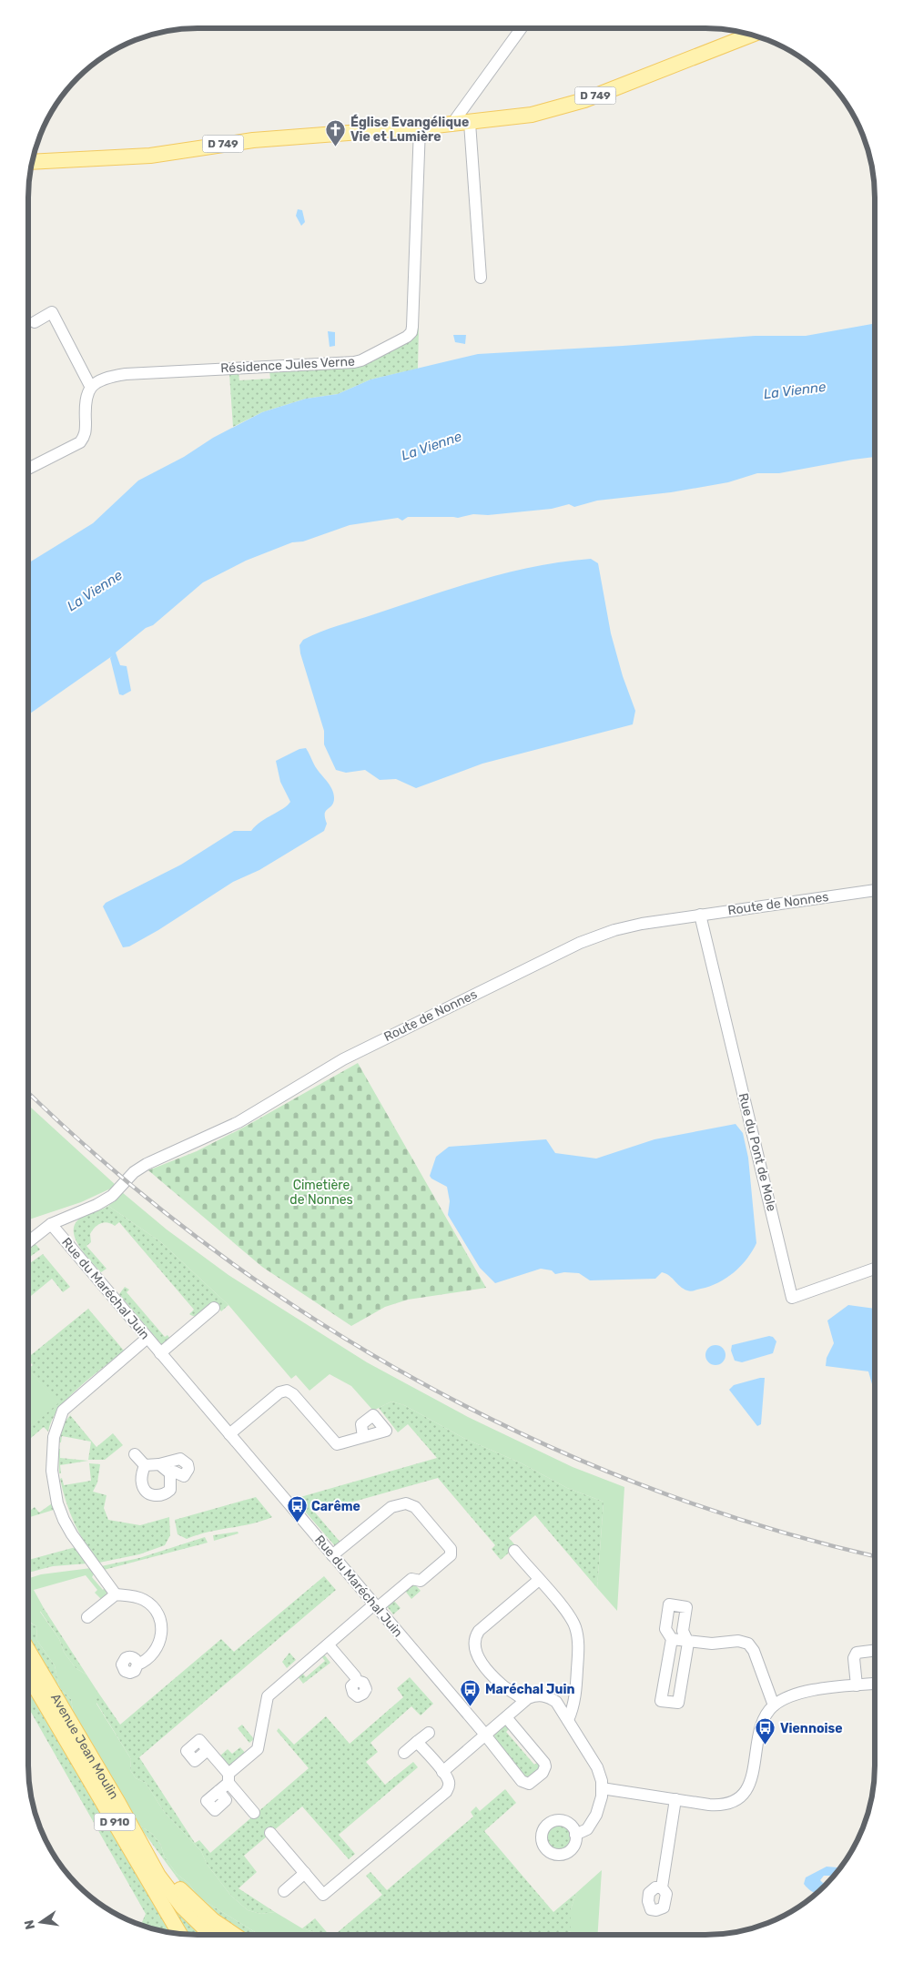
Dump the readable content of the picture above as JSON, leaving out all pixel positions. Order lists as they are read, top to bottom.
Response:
{
  "streets": {
    "main road": ["D 749", "Avenue Jean Moulin", "D 910"],
    "street": [
      "Résidence Jules Verne",
      "Route de Nonnes",
      "Rue du Pont de Mole",
      "Rue du Maréchal Juin"
    ]
  },
  "crossings": [
    ["D 749", "Résidence Jules Verne"],
    ["Route de Nonnes", "Rue du Pont de Mole"],
    ["Route de Nonnes", "Rue du Maréchal Juin"],
    ["Avenue Jean Moulin", "D 910"]
  ],
  "water": ["La Vienne"],
  "parks": ["Cimetière de Nonnes"],
  "places": {
    "church": ["Église Evangélique Vie et Lumière"],
    "bus stop": ["Carême", "Maréchal Juin", "Viennoise"]
  },
  "north": "left"
}
